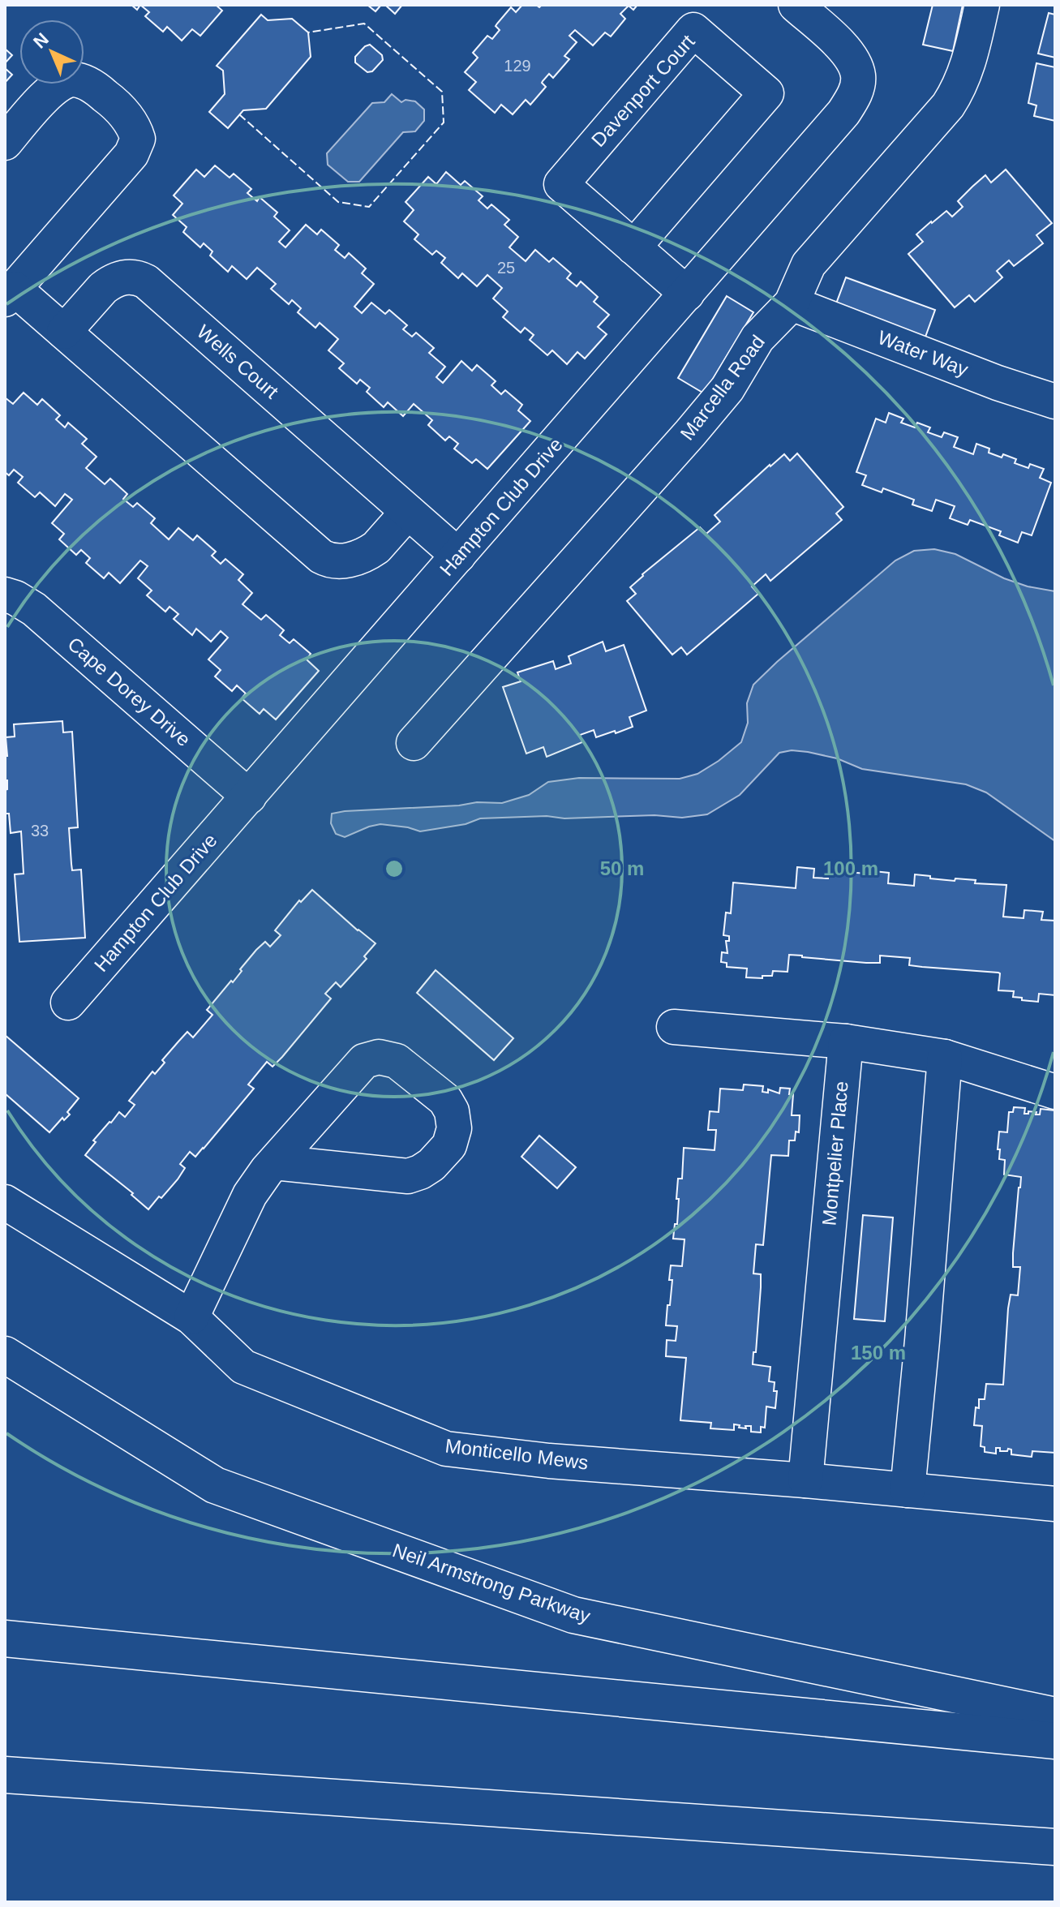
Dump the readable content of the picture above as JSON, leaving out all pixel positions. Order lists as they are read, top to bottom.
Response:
{
  "streets": {
    "highway": ["Neil Armstrong Parkway"],
    "street": [
      "Davenport Court",
      "Water Way",
      "Wells Court",
      "Marcella Road",
      "Hampton Club Drive",
      "Cape Dorey Drive",
      "Montpelier Place",
      "Monticello Mews"
    ]
  },
  "crossings": [
    ["Davenport Court", "Hampton Club Drive"],
    ["Water Way", "Marcella Road"],
    ["Wells Court", "Hampton Club Drive"],
    ["Hampton Club Drive", "Cape Dorey Drive"],
    ["Montpelier Place", "Monticello Mews"]
  ],
  "house_numbers": ["129", "25", "33"],
  "north": "top left",
  "rings": ["50 m", "100 m", "150 m"]
}
